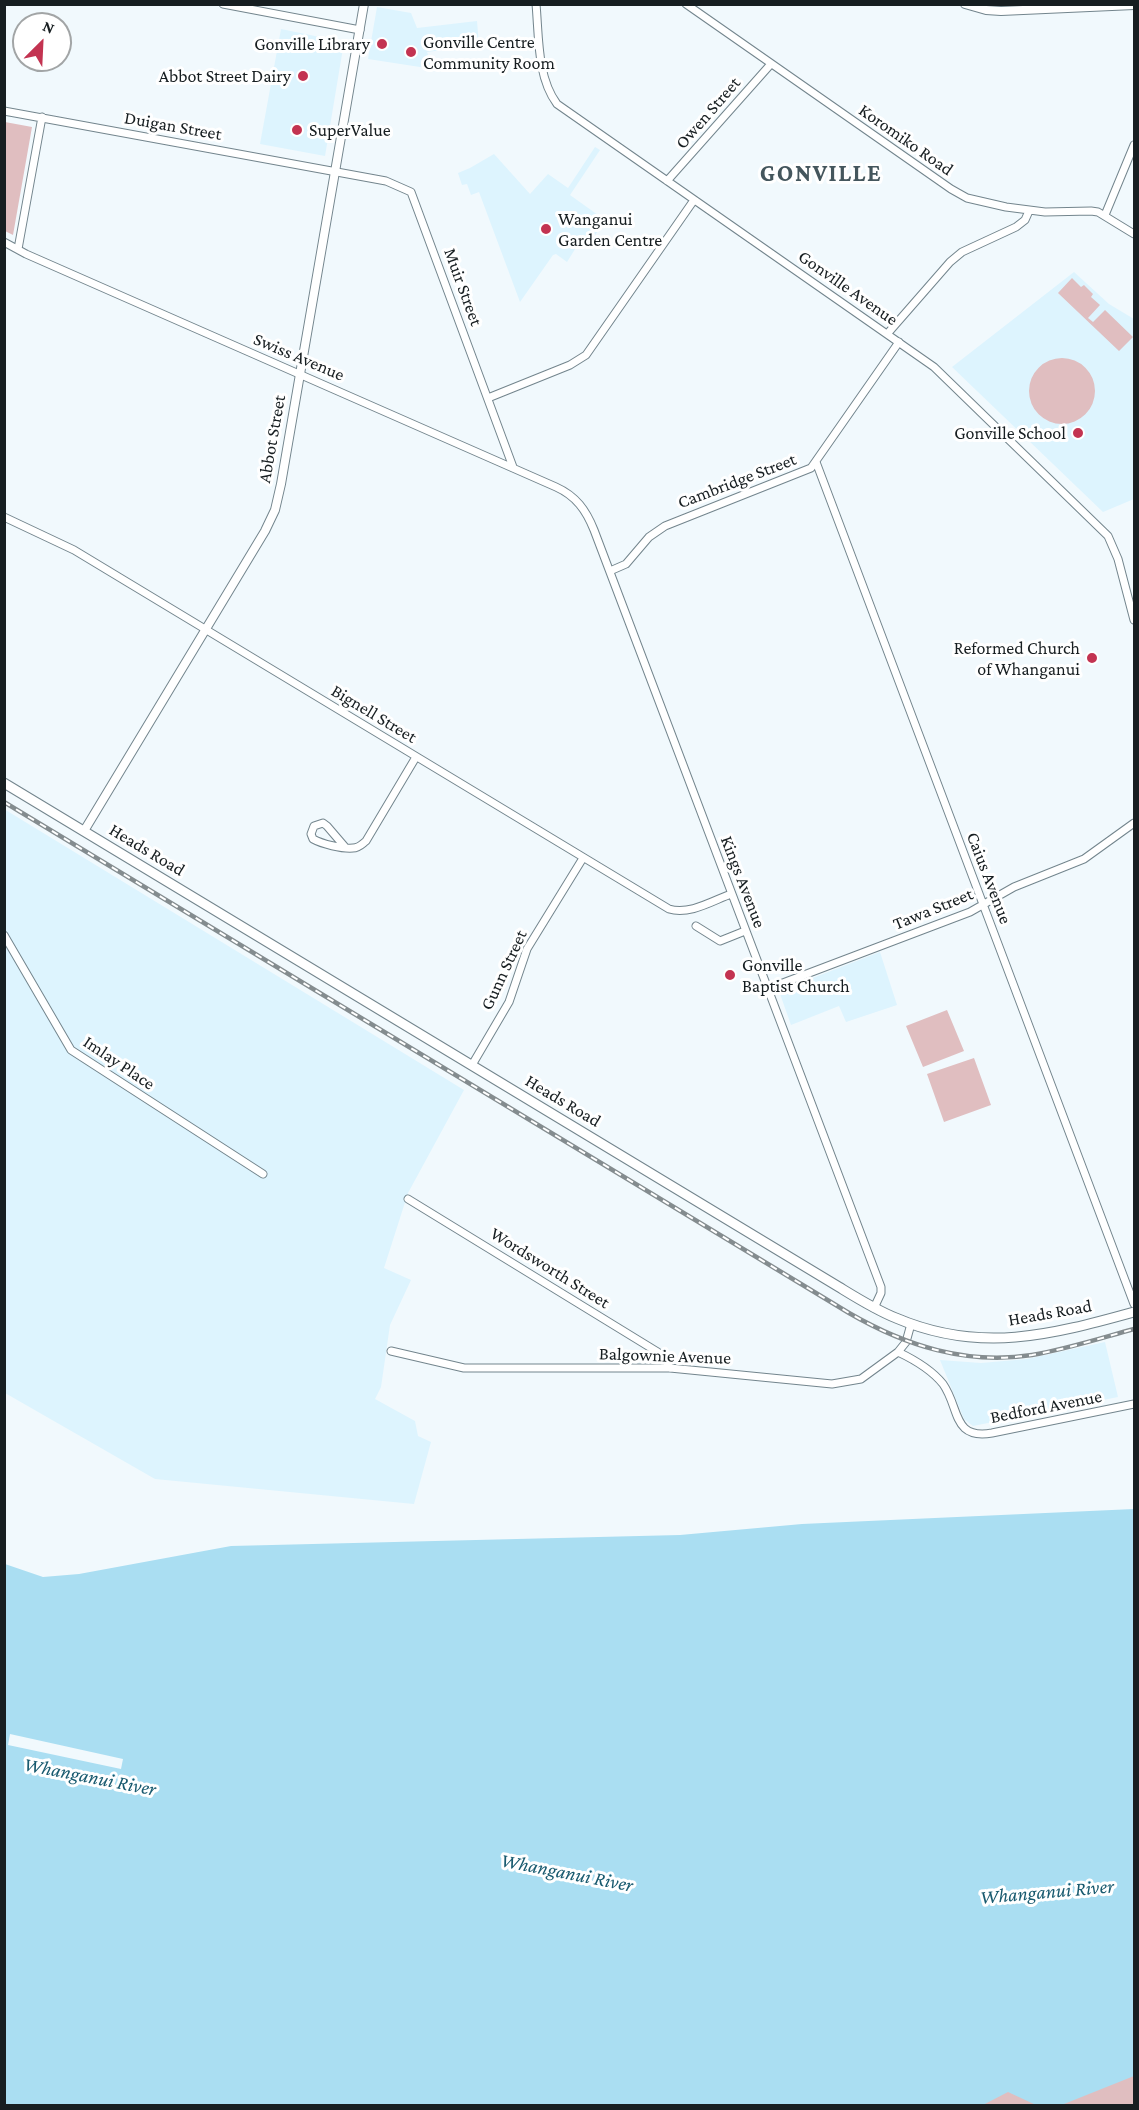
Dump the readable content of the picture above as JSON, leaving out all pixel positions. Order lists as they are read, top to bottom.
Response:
{
  "streets": {
    "main road": ["Heads Road"],
    "street": [
      "Owen Street",
      "Duigan Street",
      "Koromiko Road",
      "Muir Street",
      "Gonville Avenue",
      "Swiss Avenue",
      "Abbot Street",
      "Cambridge Street",
      "Bignell Street",
      "Caius Avenue",
      "Kings Avenue",
      "Tawa Street",
      "Gunn Street",
      "Imlay Place",
      "Wordsworth Street",
      "Balgownie Avenue",
      "Bedford Avenue"
    ]
  },
  "crossings": [
    ["Owen Street", "Koromiko Road"],
    ["Owen Street", "Gonville Avenue"],
    ["Duigan Street", "Muir Street"],
    ["Duigan Street", "Abbot Street"],
    ["Muir Street", "Swiss Avenue"],
    ["Muir Street", "Abbot Street"],
    ["Gonville Avenue", "Cambridge Street"],
    ["Swiss Avenue", "Abbot Street"],
    ["Swiss Avenue", "Kings Avenue"],
    ["Abbot Street", "Bignell Street"],
    ["Abbot Street", "Heads Road"],
    ["Cambridge Street", "Caius Avenue"],
    ["Cambridge Street", "Kings Avenue"],
    ["Bignell Street", "Kings Avenue"],
    ["Bignell Street", "Gunn Street"],
    ["Heads Road", "Kings Avenue"],
    ["Heads Road", "Gunn Street"],
    ["Heads Road", "Balgownie Avenue"],
    ["Caius Avenue", "Tawa Street"],
    ["Kings Avenue", "Tawa Street"],
    ["Wordsworth Street", "Balgownie Avenue"],
    ["Balgownie Avenue", "Bedford Avenue"]
  ],
  "districts": ["GONVILLE"],
  "water": ["Whanganui River"],
  "places": [
    "Gonville Library",
    "Gonville Centre Community Room",
    "Abbot Street Dairy",
    "SuperValue",
    "Wanganui Garden Centre",
    "Gonville School",
    "Reformed Church of Whanganui",
    "Gonville Baptist Church"
  ],
  "north": "top right"
}
